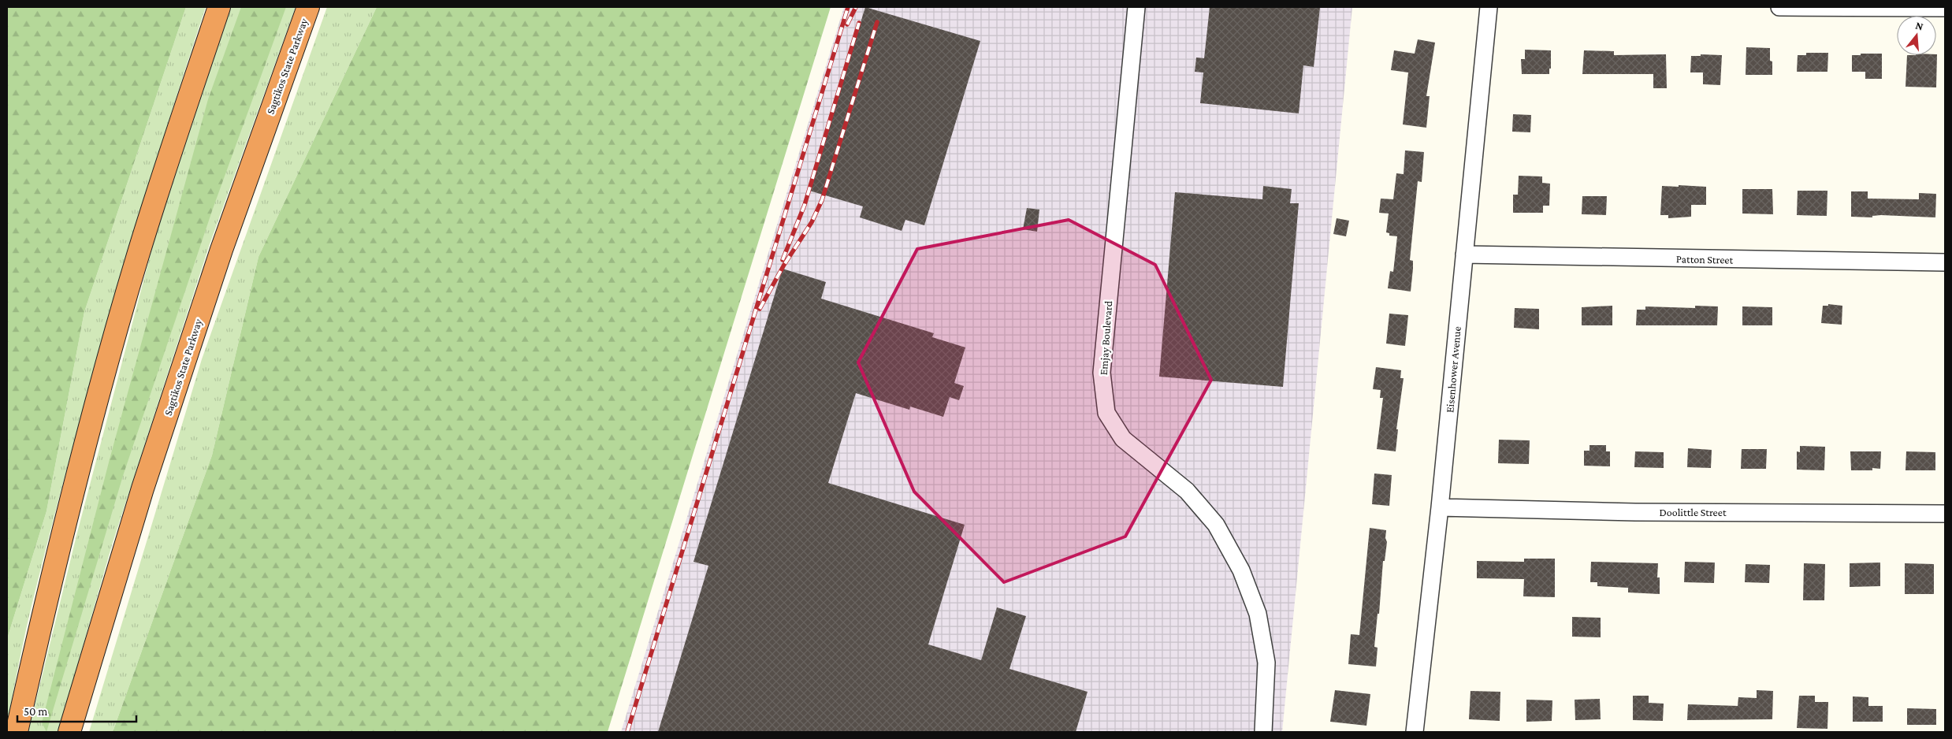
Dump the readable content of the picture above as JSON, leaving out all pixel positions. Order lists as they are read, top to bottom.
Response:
{
  "streets": {
    "highway": ["Sagtikos State Parkway"],
    "street": [
      "Patton Street",
      "Emjay Boulevard",
      "Eisenhower Avenue",
      "Doolittle Street"
    ]
  },
  "crossings": [
    ["Patton Street", "Eisenhower Avenue"],
    ["Eisenhower Avenue", "Doolittle Street"]
  ],
  "scale_bar": "50 m",
  "north": "top"
}
